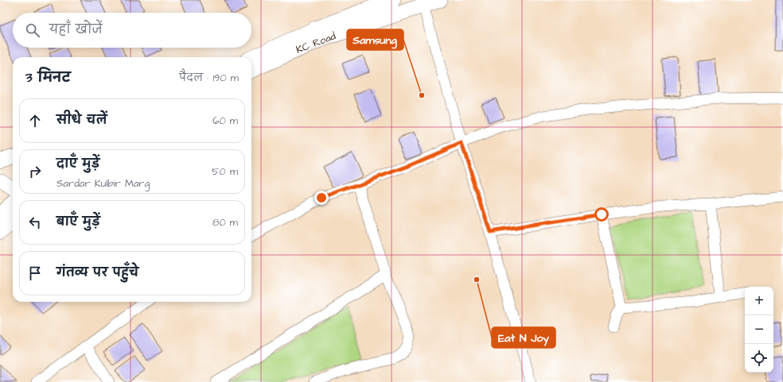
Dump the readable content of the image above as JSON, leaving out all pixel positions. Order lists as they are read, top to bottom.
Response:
{
  "streets": {
    "street": ["KC Road"]
  },
  "places": ["Samsung", "Eat N Joy"],
  "page": {
    "search": "यहाँ खोजें",
    "heading": ["3 मिनट", "पैदल · 190 m"],
    "list": [
      ["सीधे चलें", "60 m"],
      ["दाएँ मुड़ें", "Sardar Kulbir Marg", "50 m"],
      ["बाएँ मुड़ें", "80 m"],
      "गंतव्य पर पहुँचे"
    ],
    "map_buttons": ["+", "−"]
  }
}
